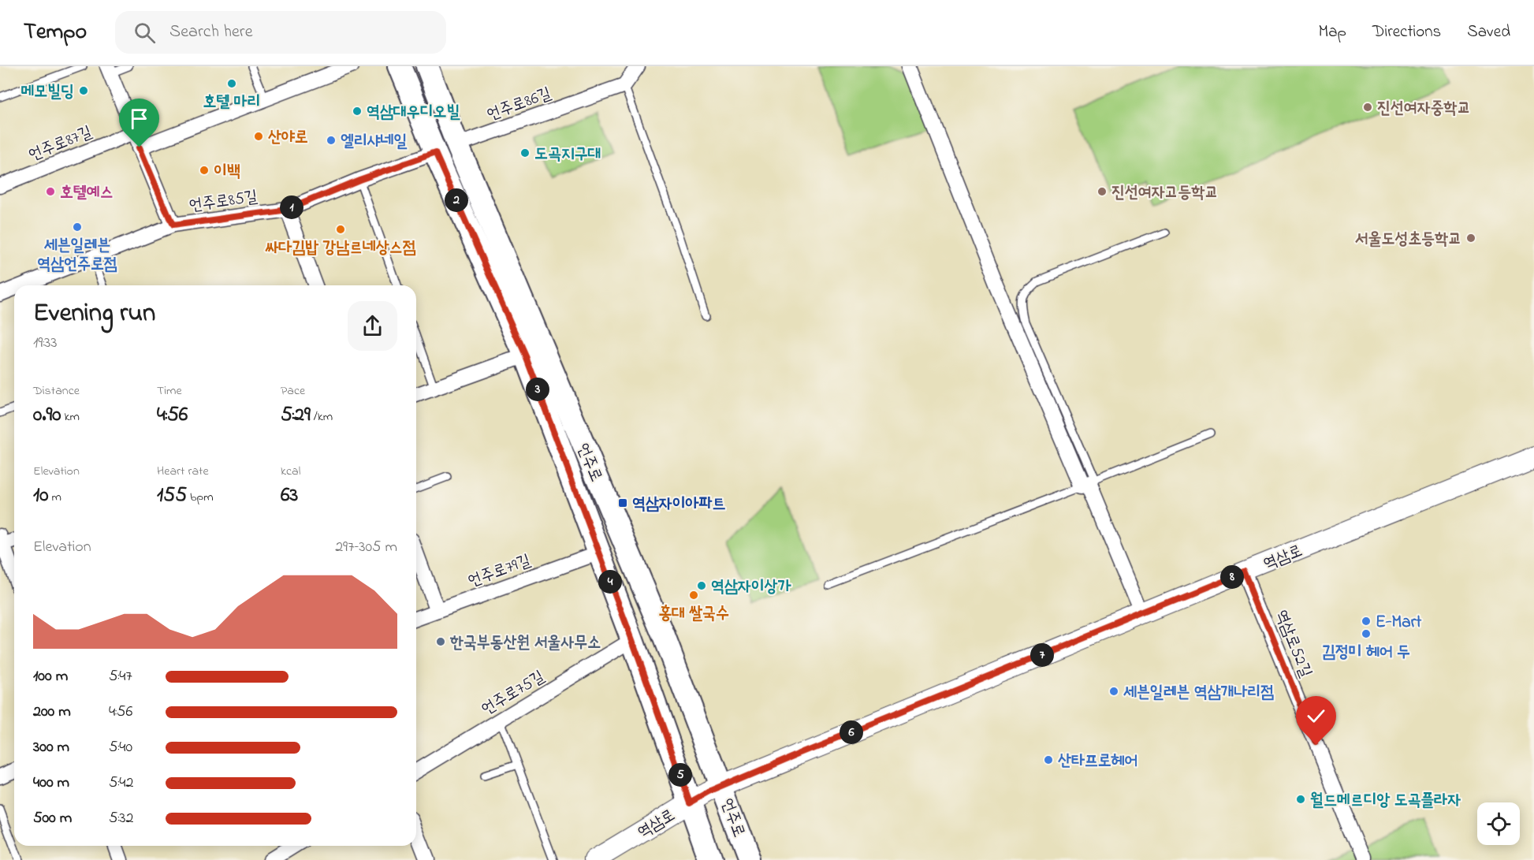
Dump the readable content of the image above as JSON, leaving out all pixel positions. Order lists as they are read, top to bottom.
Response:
{
  "streets": {
    "main road": ["언주로", "역삼로"],
    "street": [
      "언주로86길",
      "언주로87길",
      "언주로85길",
      "언주로79길",
      "역삼로52길",
      "언주로75길"
    ]
  },
  "crossings": [
    ["언주로86길", "언주로"],
    ["언주로85길", "언주로"],
    ["언주로", "역삼로"],
    ["언주로", "언주로79길"],
    ["언주로", "언주로75길"],
    ["역삼로", "역삼로52길"]
  ],
  "places": {
    "other": [
      "호텔 마리",
      "메모빌딩",
      "진선여자중학교",
      "역삼대우디오빌",
      "산야로",
      "엘리샤네일",
      "도곡지구대",
      "이백",
      "호텔예스",
      "진선여자고등학교",
      "세븐일레븐 역삼언주로점",
      "싸다김밥 강남르네상스점",
      "서울도성초등학교",
      "역삼자이상가",
      "홍대 쌀국수",
      "E-Mart",
      "김정미 헤어 두",
      "한국부동산원 서울사무소",
      "세븐일레븐 역삼개나리점",
      "산타프로헤어",
      "월드메르디앙 도곡플라자"
    ],
    "transit": ["역삼자이아파트"]
  },
  "page": {
    "header": "Tempo",
    "search": "Search here",
    "nav": ["Map", "Directions", "Saved"],
    "pins": [
      "2",
      "1",
      "3",
      "8",
      "4",
      "7",
      "6",
      "5"
    ],
    "heading": ["Evening run", "19:33"],
    "stats": [
      ["Distance", "0.90 km"],
      ["Time", "4:56"],
      ["Pace", "5:29 /km"],
      ["Elevation", "10 m"],
      ["Heart rate", "155 bpm"],
      ["kcal", "63"]
    ],
    "chart": ["Elevation", "297–305 m"],
    "list": [
      {
        "name": "100 m",
        "note": "5:47"
      },
      {
        "name": "200 m",
        "note": "4:56"
      },
      {
        "name": "300 m",
        "note": "5:40"
      },
      {
        "name": "400 m",
        "note": "5:42"
      },
      {
        "name": "500 m",
        "note": "5:32"
      }
    ]
  }
}
